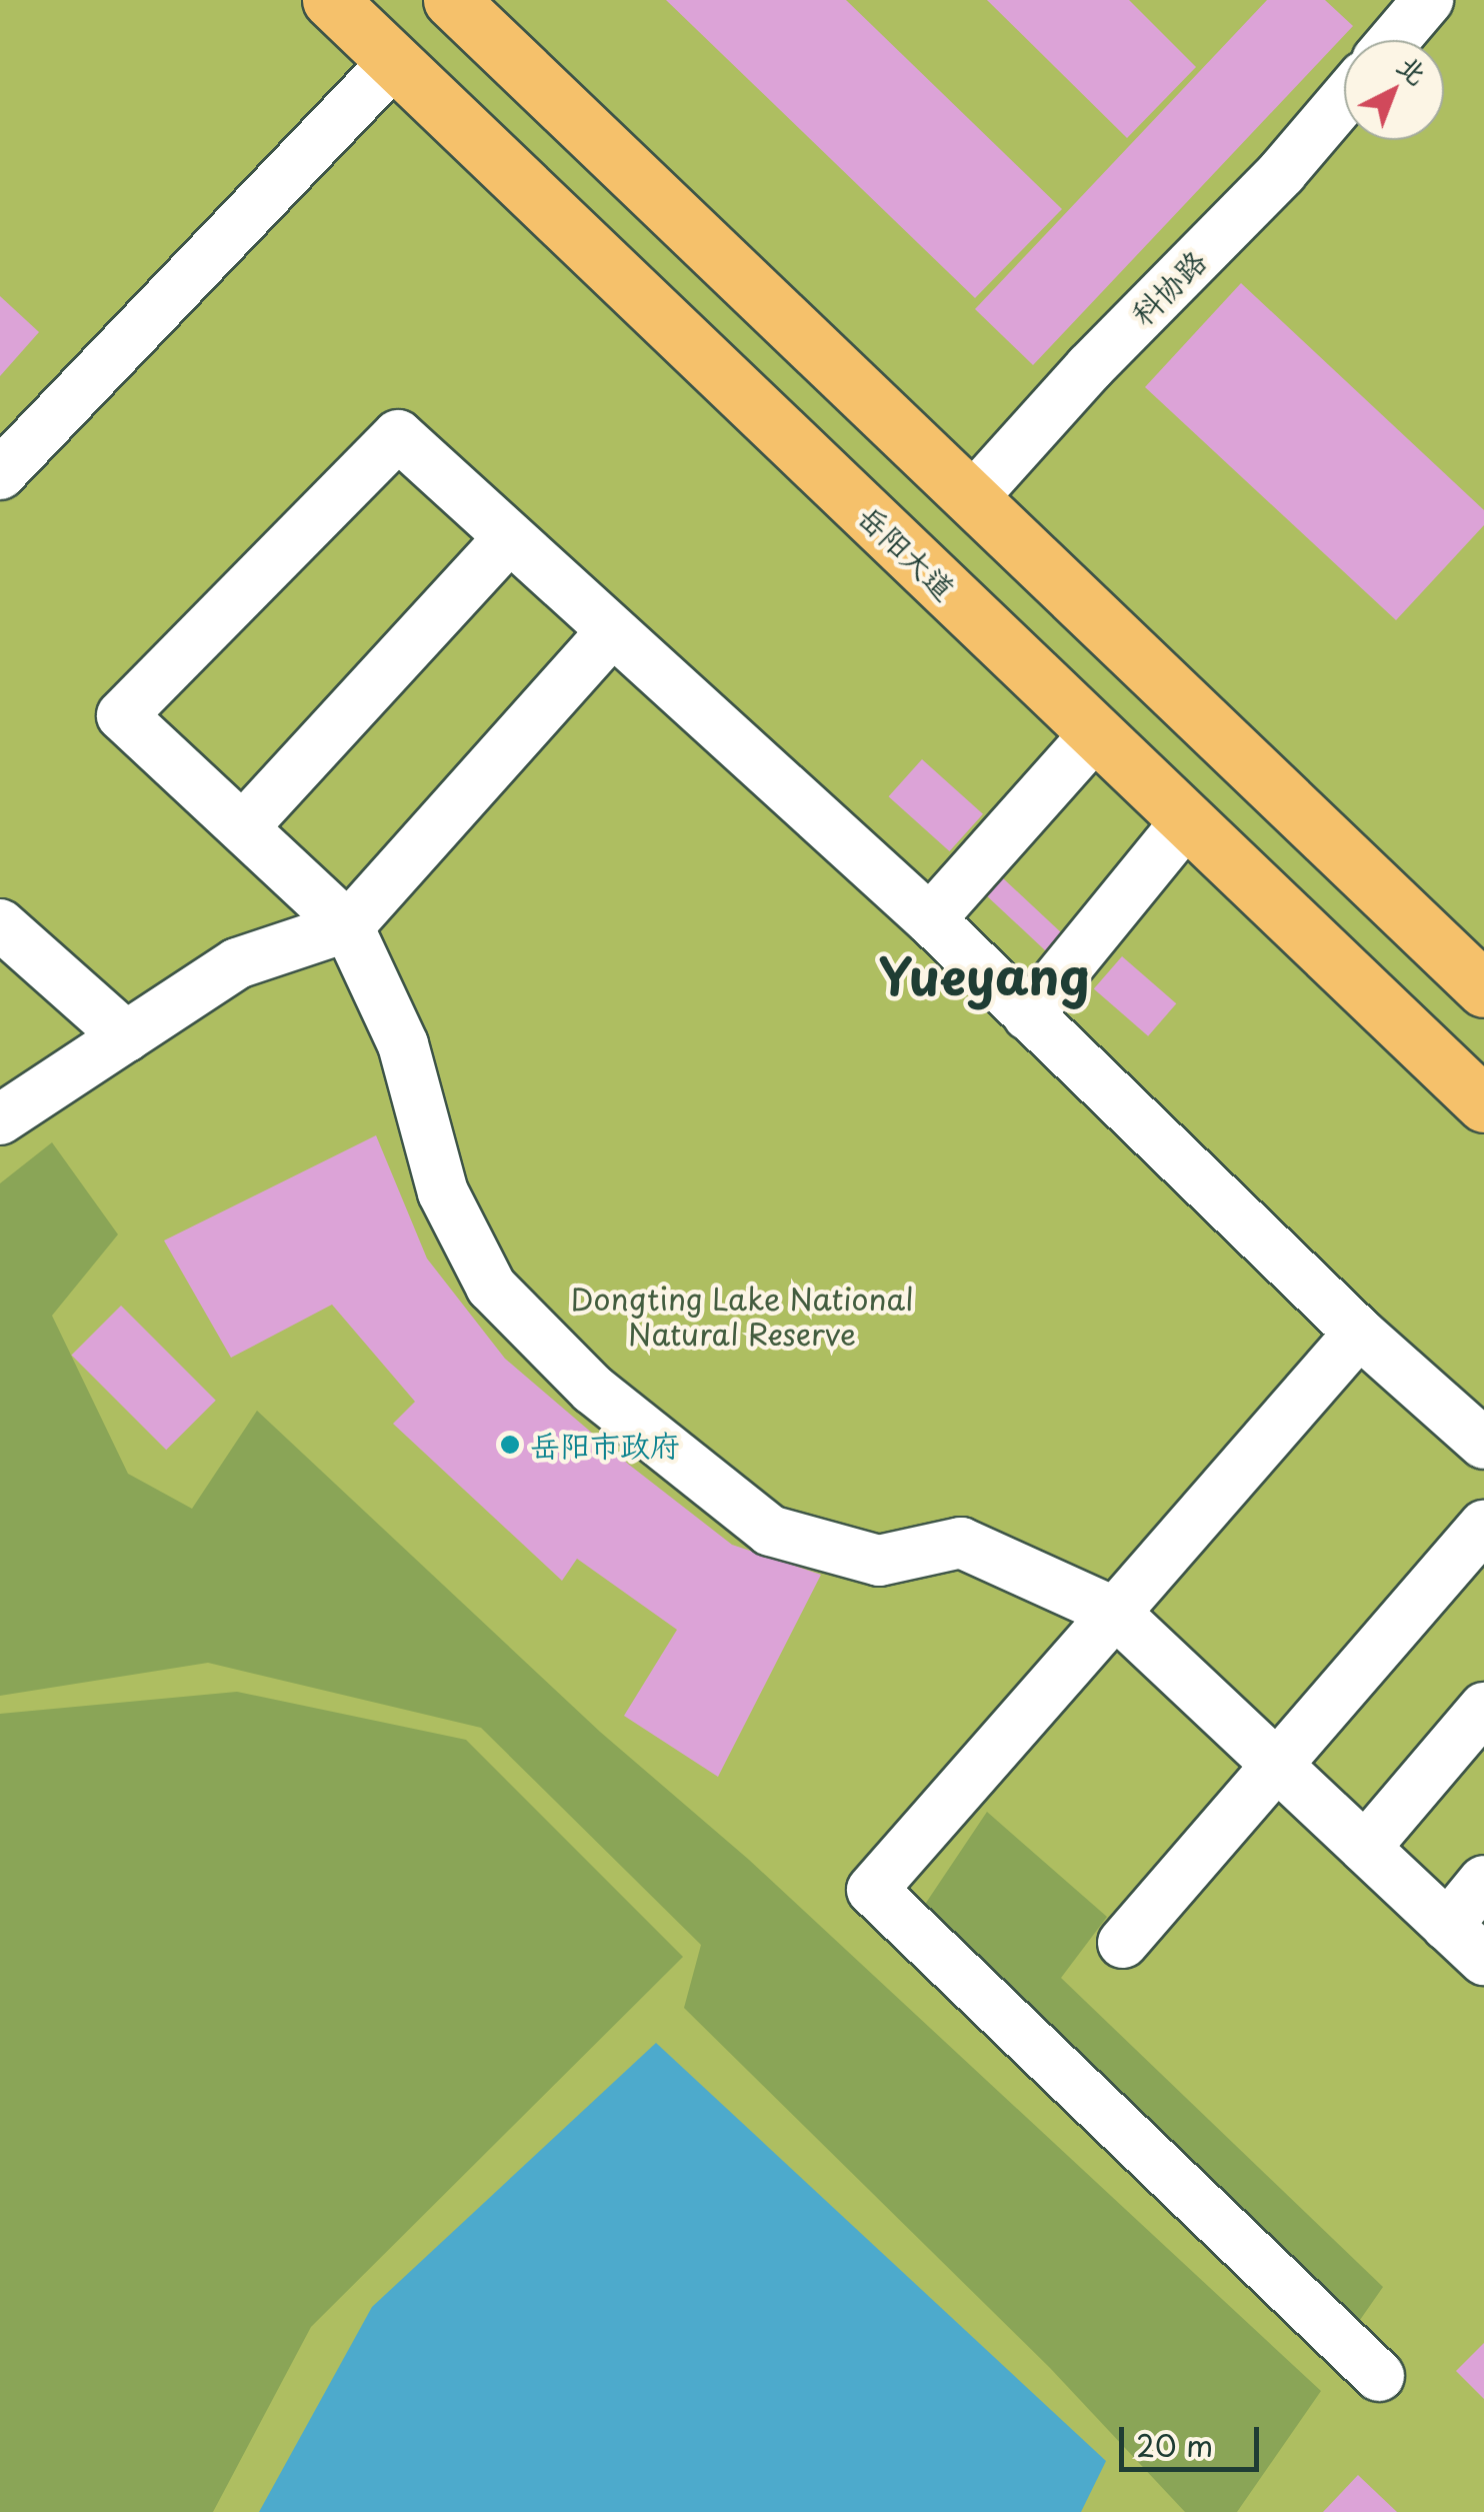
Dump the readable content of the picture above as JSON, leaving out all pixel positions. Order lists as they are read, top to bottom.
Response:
{
  "streets": {
    "main road": ["岳阳大道"],
    "street": ["科协路"]
  },
  "districts": ["Yueyang"],
  "parks": ["Dongting Lake National Natural Reserve"],
  "places": ["岳阳市政府"],
  "scale_bar": "20 m",
  "north": "top right"
}
